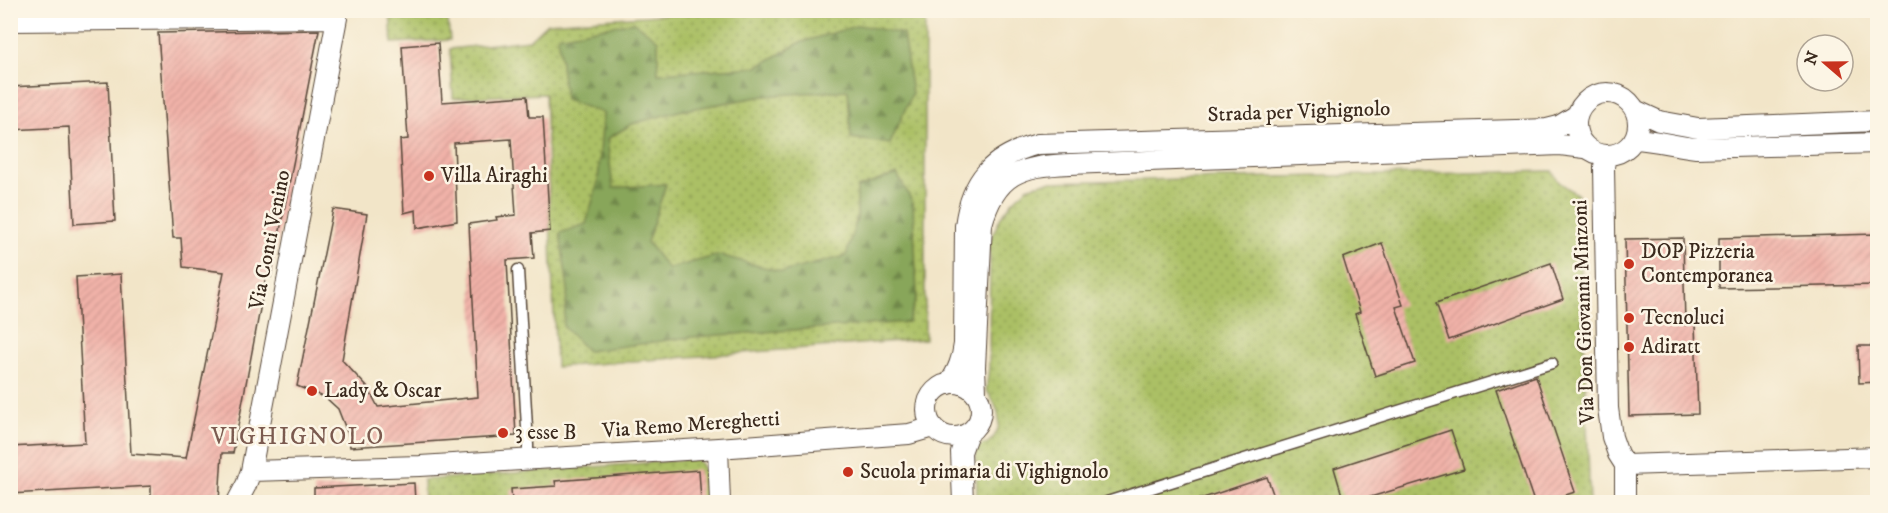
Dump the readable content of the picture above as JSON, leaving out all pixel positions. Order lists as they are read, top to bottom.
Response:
{
  "streets": {
    "street": [
      "Strada per Vighignolo",
      "Via Conti Venino",
      "Via Don Giovanni Minzoni",
      "Via Remo Mereghetti"
    ]
  },
  "crossings": [
    ["Strada per Vighignolo", "Via Don Giovanni Minzoni"],
    ["Strada per Vighignolo", "Via Remo Mereghetti"],
    ["Via Conti Venino", "Via Remo Mereghetti"]
  ],
  "districts": ["VIGHIGNOLO"],
  "places": [
    "Villa Airaghi",
    "DOP Pizzeria Contemporanea",
    "Tecnoluci",
    "Adiratt",
    "Lady & Oscar",
    "3 esse B",
    "Scuola primaria di Vighignolo"
  ],
  "north": "left"
}
